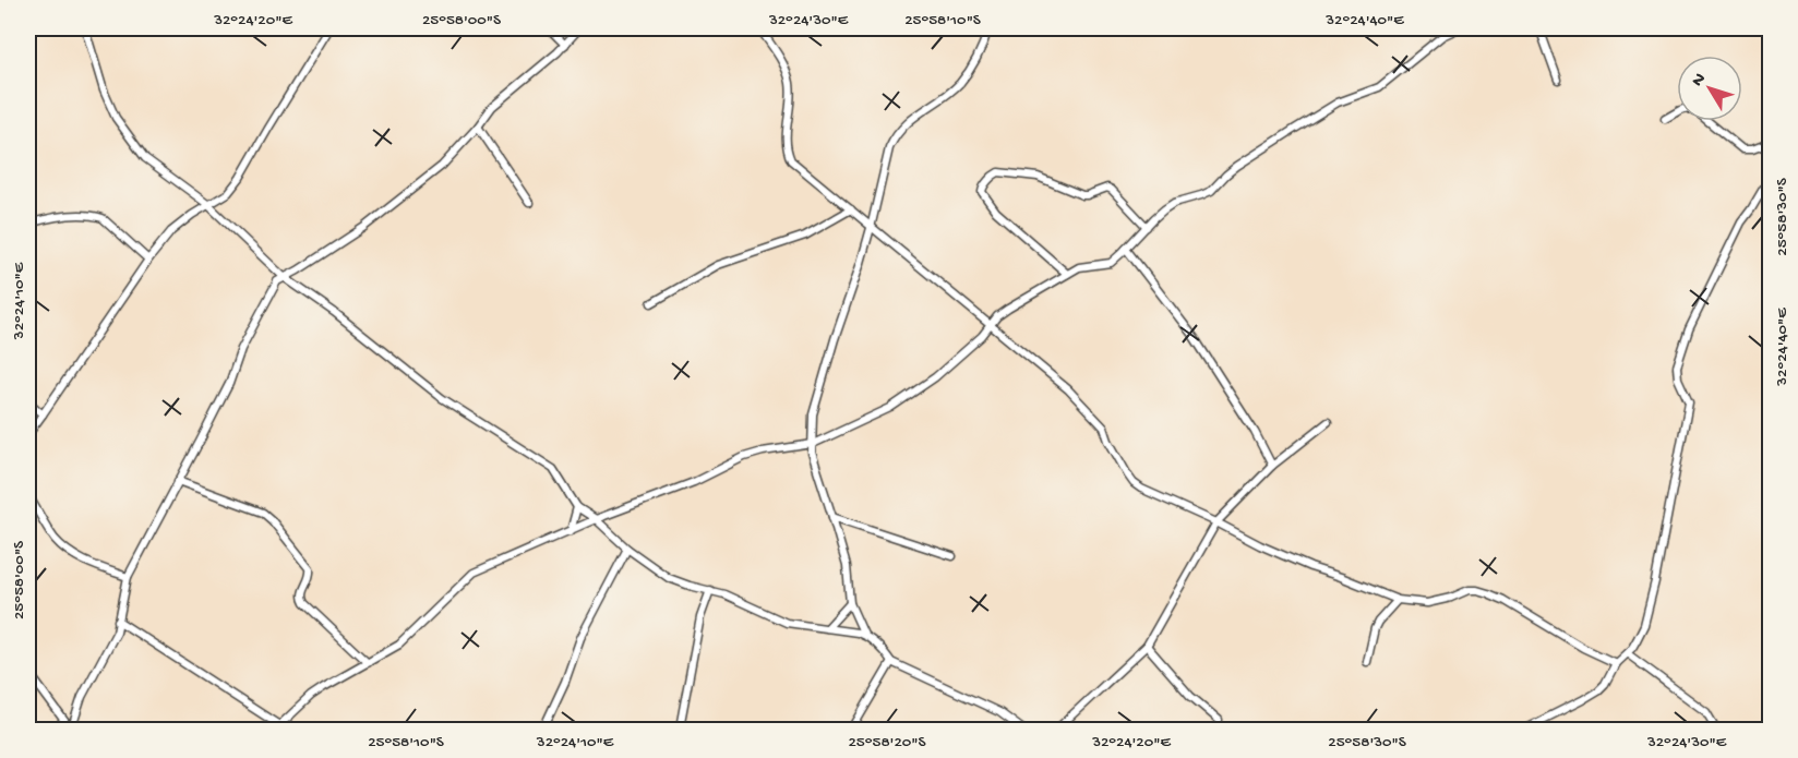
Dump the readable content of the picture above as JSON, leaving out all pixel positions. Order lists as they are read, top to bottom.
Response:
{
  "north": "top left",
  "coordinates": [
    "32°24'20\"E",
    "25°58'00\"S",
    "32°24'30\"E",
    "25°58'10\"S",
    "32°24'40\"E",
    "25°58'30\"S",
    "32°24'10\"E",
    "25°58'20\"S"
  ]
}
